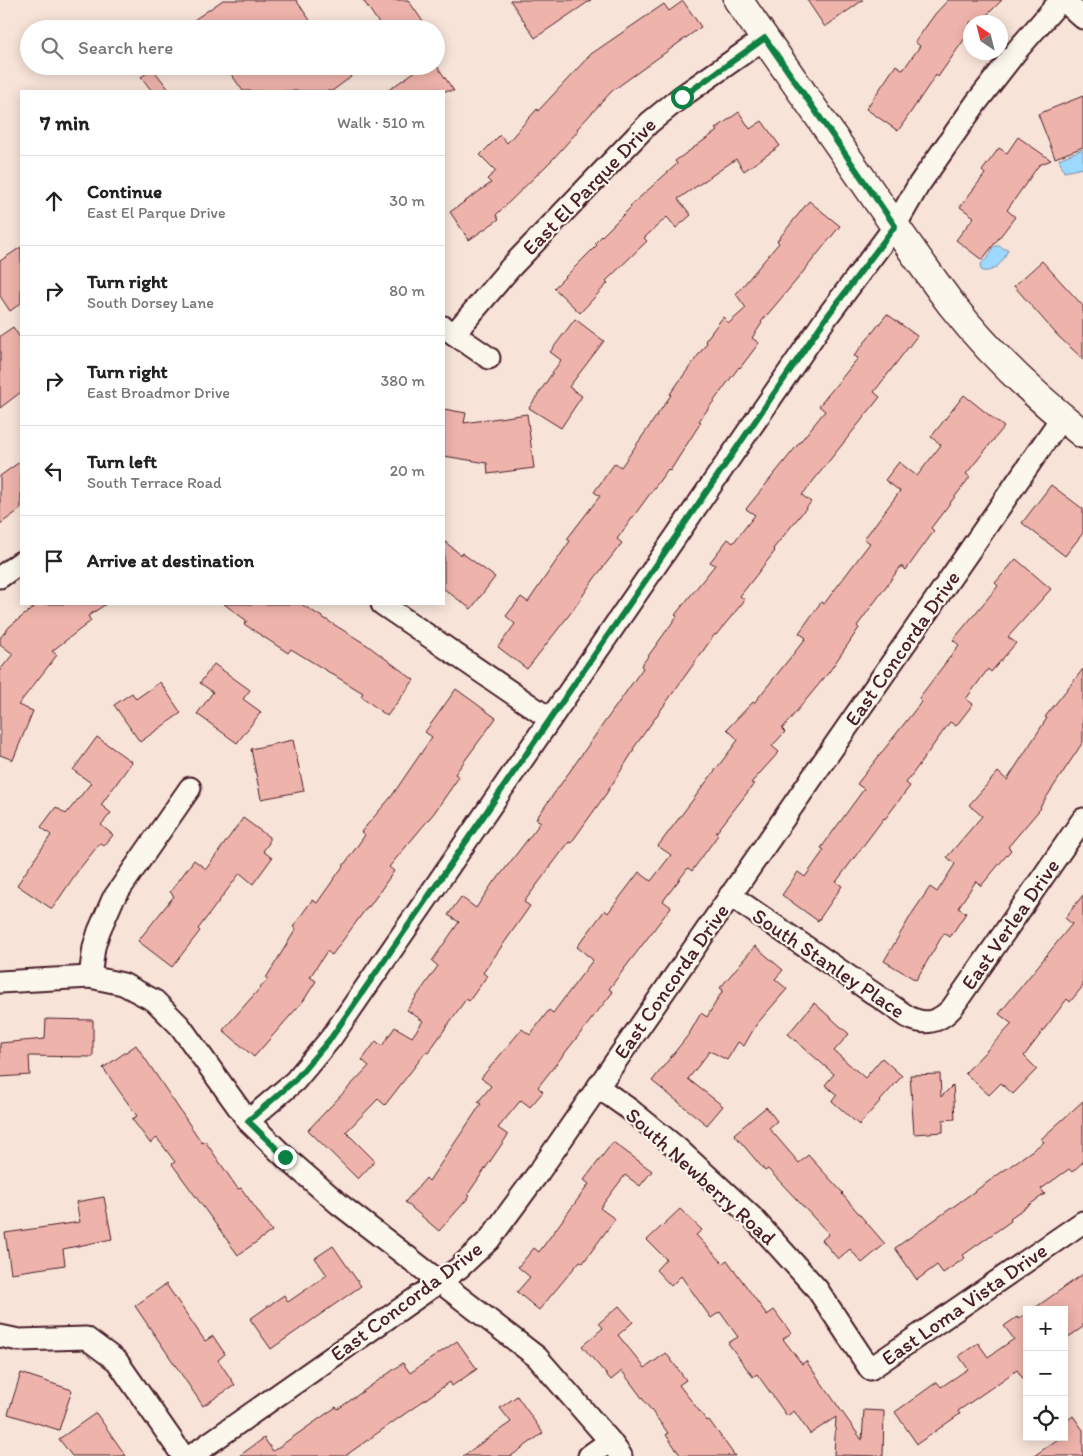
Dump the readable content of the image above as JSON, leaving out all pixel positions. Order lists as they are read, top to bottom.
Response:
{
  "streets": {
    "street": [
      "East El Parque Drive",
      "East Concorda Drive",
      "East Verlea Drive",
      "South Stanley Place",
      "South Newberry Road",
      "East Loma Vista Drive"
    ]
  },
  "crossings": [
    ["East Concorda Drive", "South Stanley Place"],
    ["East Concorda Drive", "South Newberry Road"],
    ["East Verlea Drive", "South Stanley Place"],
    ["South Newberry Road", "East Loma Vista Drive"]
  ],
  "north": "top left",
  "page": {
    "search": "Search here",
    "heading": ["7 min", "Walk · 510 m"],
    "list": [
      ["Continue", "East El Parque Drive", "30 m"],
      ["Turn right", "South Dorsey Lane", "80 m"],
      ["Turn right", "East Broadmor Drive", "380 m"],
      ["Turn left", "South Terrace Road", "20 m"],
      "Arrive at destination"
    ],
    "map_buttons": ["+", "−"]
  }
}
